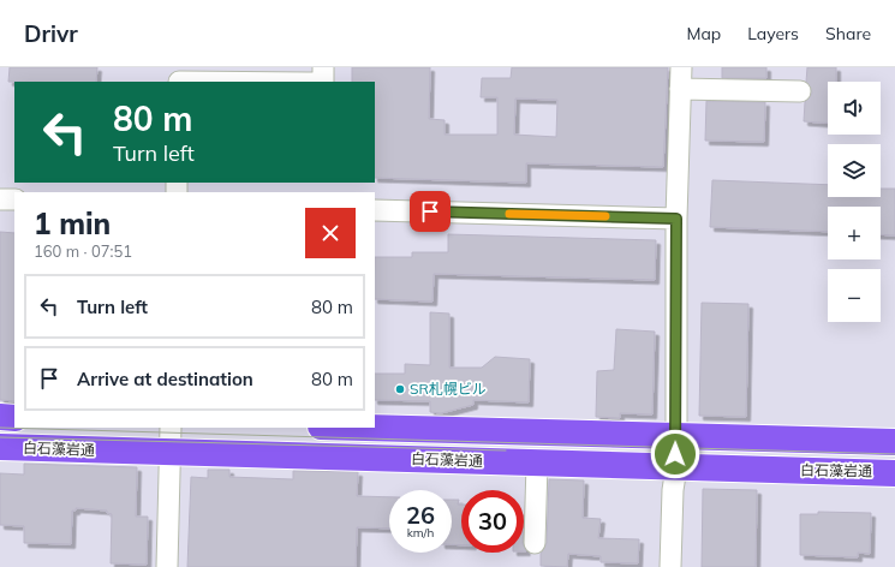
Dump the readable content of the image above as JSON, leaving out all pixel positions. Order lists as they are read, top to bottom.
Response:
{
  "streets": {
    "main road": ["白石藻岩通"]
  },
  "places": ["SR札幌ビル"],
  "page": {
    "header": "Drivr",
    "nav": ["Map", "Layers", "Share"],
    "map_buttons": ["+", "−"],
    "turn": ["80 m", "Turn left"],
    "heading": ["1 min", "160 m · 07:51"],
    "list": [
      {
        "name": "Turn left",
        "value": "80 m"
      },
      {
        "name": "Arrive at destination",
        "value": "80 m"
      }
    ],
    "speed": "26 km/h",
    "limit": "30"
  }
}
